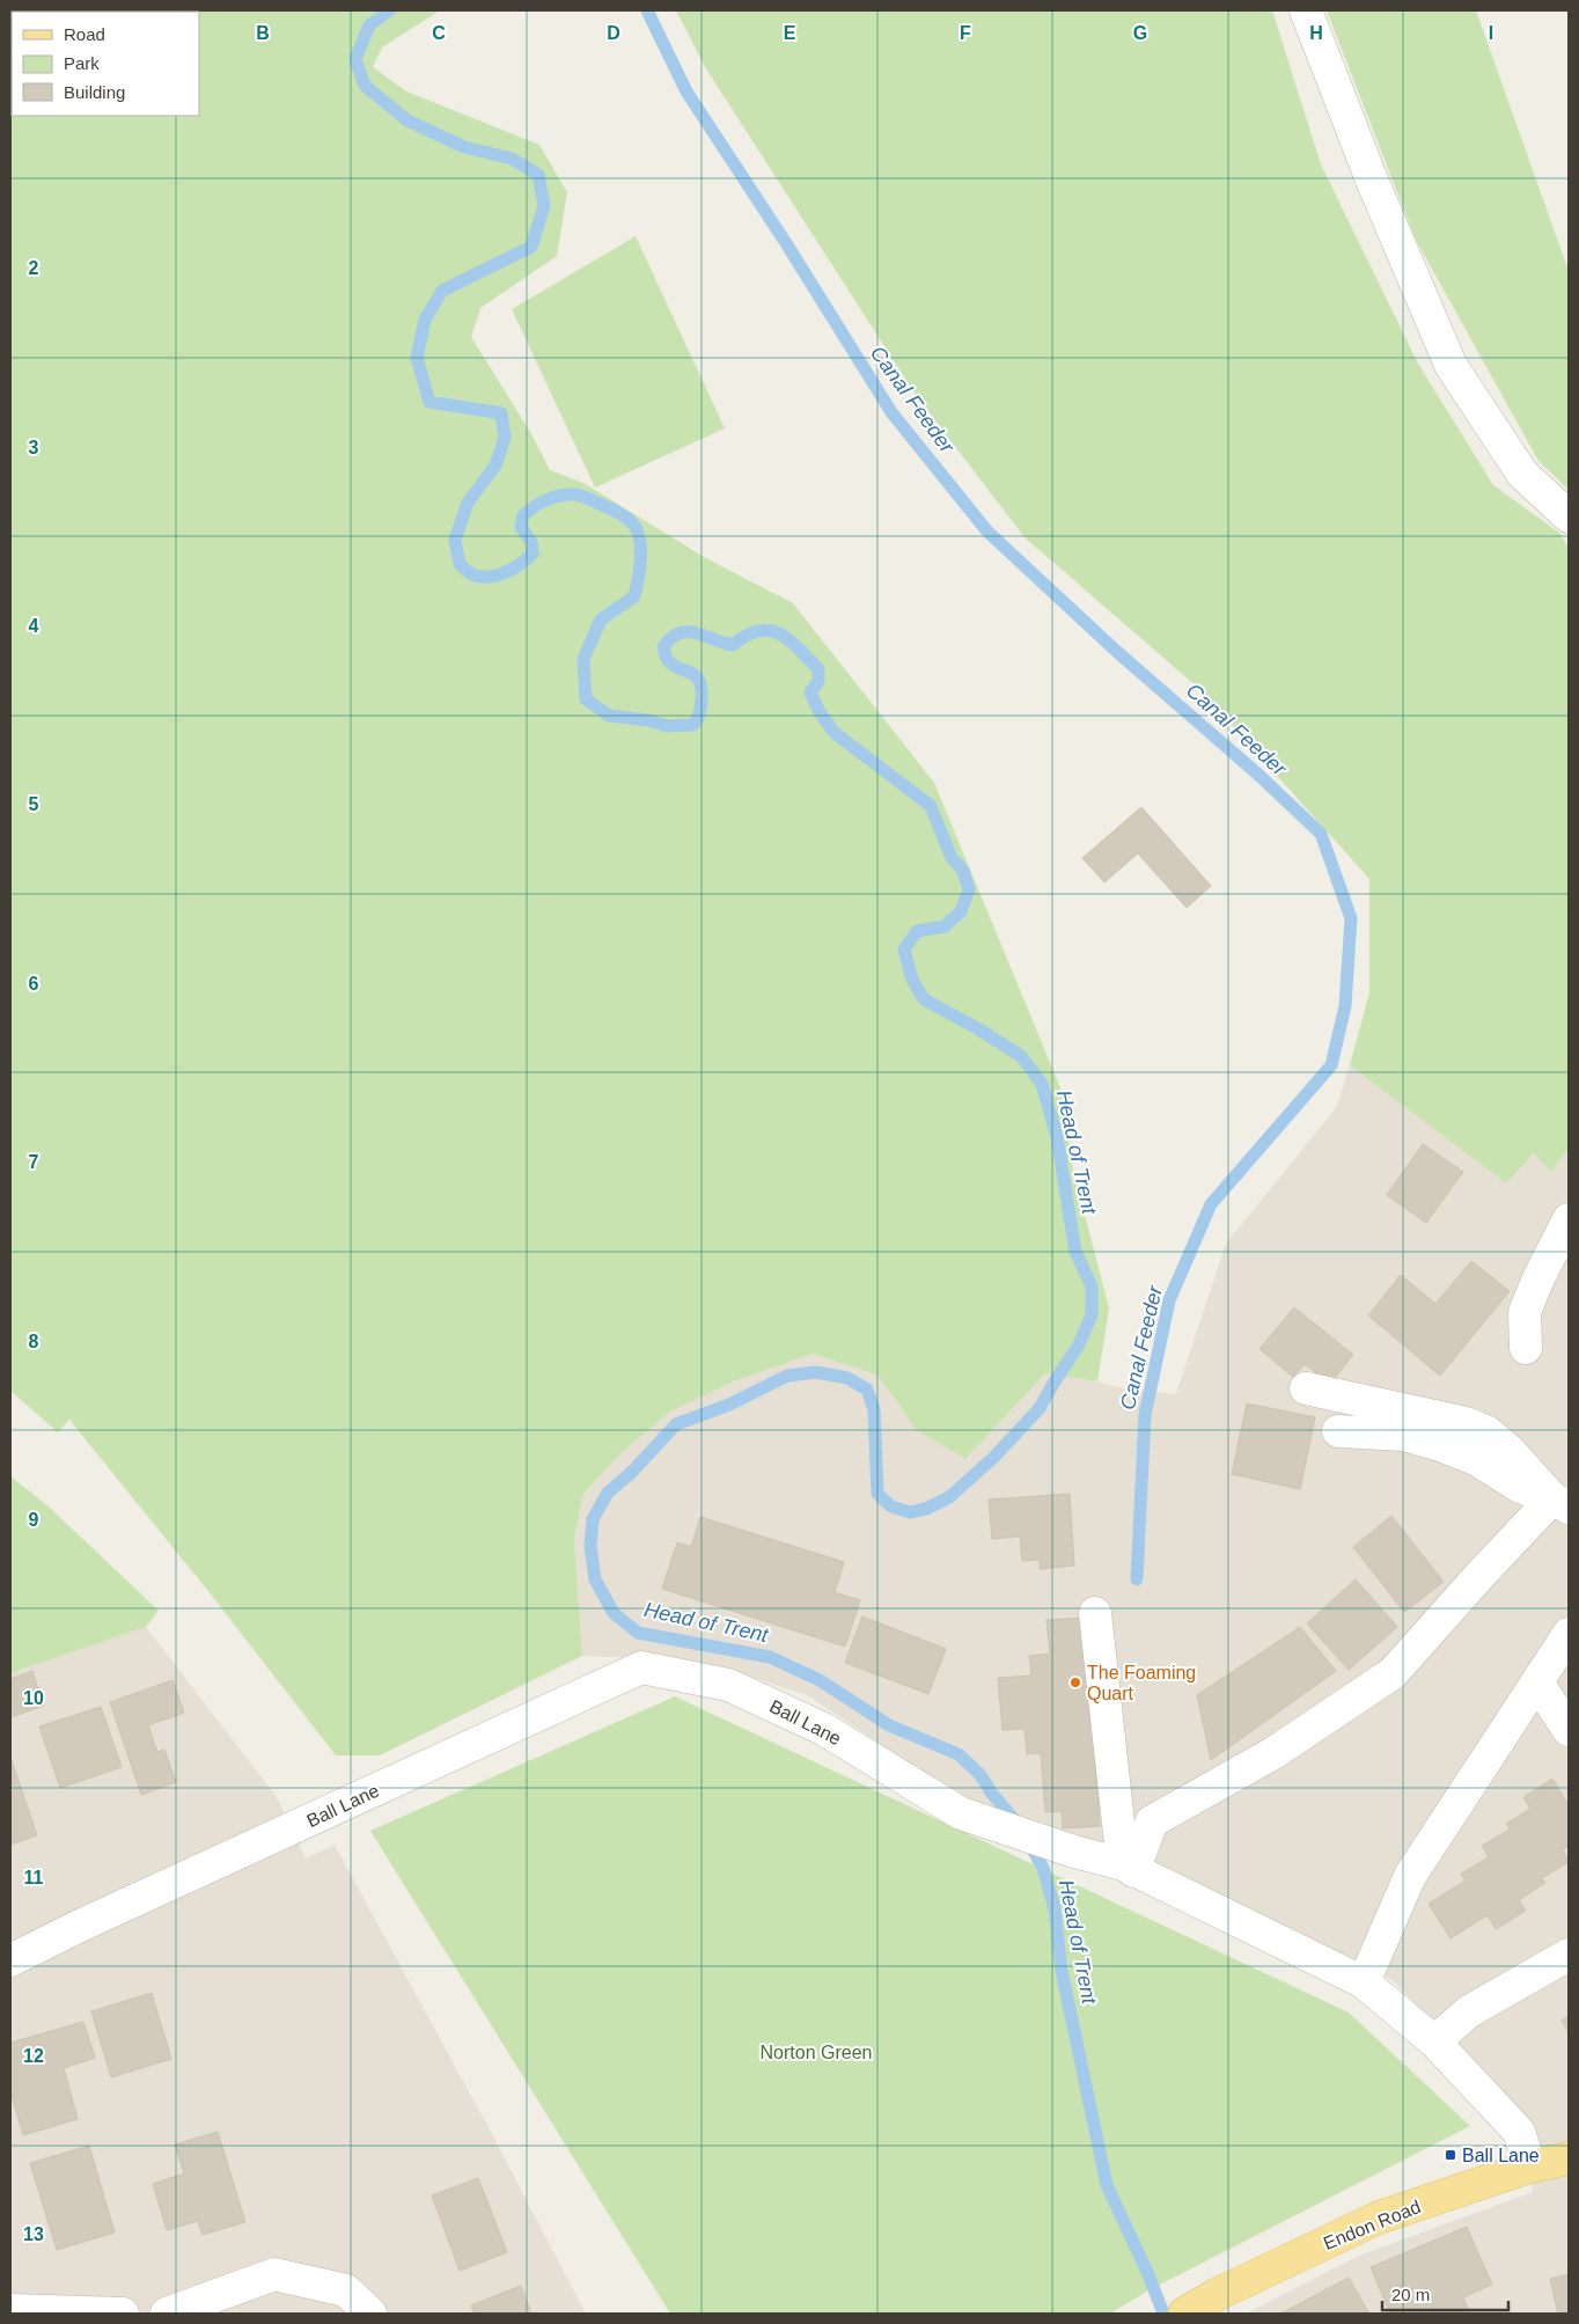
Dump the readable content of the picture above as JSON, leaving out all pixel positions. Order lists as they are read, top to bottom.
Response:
{
  "streets": {
    "main road": ["Endon Road"],
    "street": ["Ball Lane"]
  },
  "crossings": [
    ["Ball Lane", "Endon Road"]
  ],
  "water": ["Canal Feeder", "Head of Trent"],
  "parks": ["Norton Green"],
  "places": {
    "other": ["The Foaming Quart"],
    "transit": ["Ball Lane"]
  },
  "legend": ["Road", "Park", "Building"],
  "scale_bar": "20 m",
  "grid": {
    "columns": [
      "B",
      "C",
      "D",
      "E",
      "F",
      "G",
      "H",
      "I"
    ],
    "rows": [
      "2",
      "3",
      "4",
      "5",
      "6",
      "7",
      "8",
      "9",
      "10",
      "11",
      "12",
      "13"
    ]
  }
}
